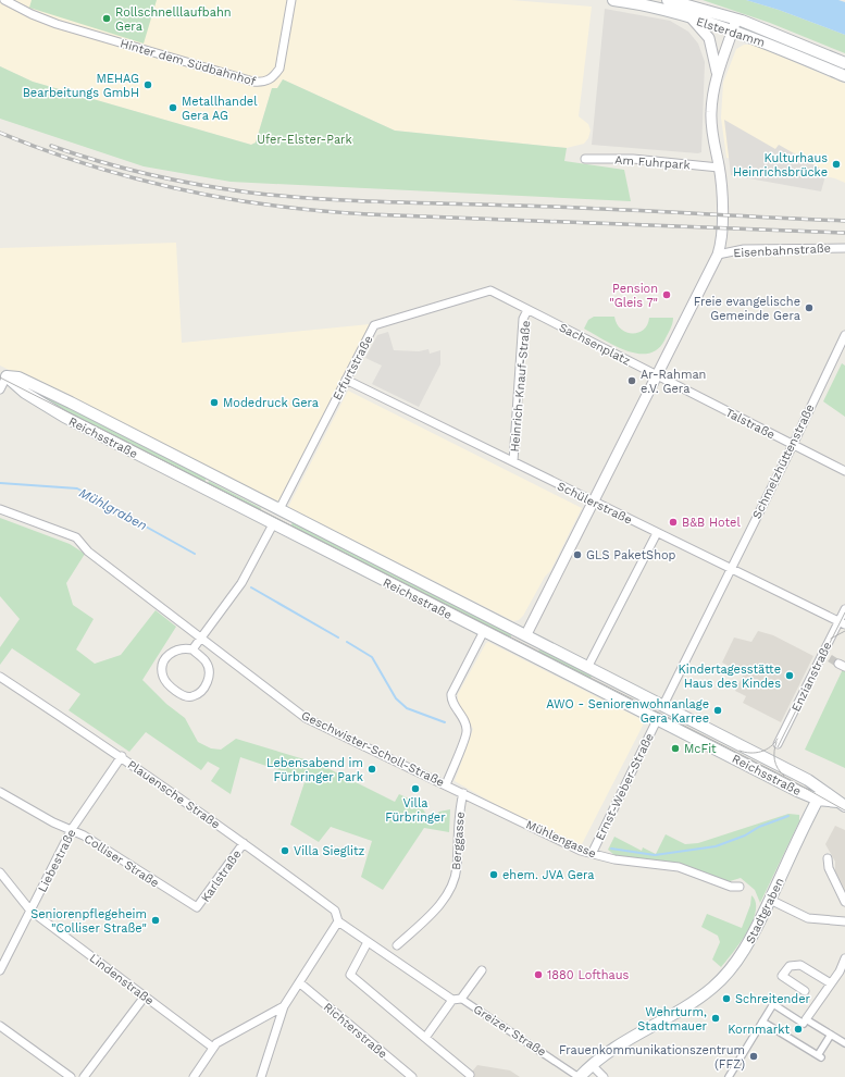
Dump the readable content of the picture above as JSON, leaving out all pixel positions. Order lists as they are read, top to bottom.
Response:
{
  "streets": {
    "main road": ["Elsterdamm", "Reichsstraße", "Stadtgraben"],
    "street": [
      "Hinter dem Südbahnhof",
      "Am Fuhrpark",
      "Eisenbahnstraße",
      "Sachsenplatz",
      "Erfurtstraße",
      "Heinrich-Knauf-Straße",
      "Talstraße",
      "Schmelzhüttenstraße",
      "Schülerstraße",
      "Enzianstraße",
      "Geschwister-Scholl-Straße",
      "Ernst-Weber-Straße",
      "Plauensche Straße",
      "Mühlengasse",
      "Berggasse",
      "Liebestraße",
      "Colliser Straße",
      "Karlstraße",
      "Lindenstraße",
      "Richterstraße",
      "Greizer Straße"
    ]
  },
  "crossings": [
    ["Sachsenplatz", "Erfurtstraße"],
    ["Sachsenplatz", "Heinrich-Knauf-Straße"],
    ["Sachsenplatz", "Talstraße"],
    ["Erfurtstraße", "Heinrich-Knauf-Straße"],
    ["Erfurtstraße", "Reichsstraße"],
    ["Erfurtstraße", "Schülerstraße"],
    ["Heinrich-Knauf-Straße", "Schülerstraße"],
    ["Talstraße", "Schmelzhüttenstraße"],
    ["Reichsstraße", "Schmelzhüttenstraße"],
    ["Reichsstraße", "Ernst-Weber-Straße"],
    ["Reichsstraße", "Stadtgraben"],
    ["Schmelzhüttenstraße", "Schülerstraße"],
    ["Schülerstraße", "Enzianstraße"],
    ["Geschwister-Scholl-Straße", "Mühlengasse"],
    ["Geschwister-Scholl-Straße", "Berggasse"],
    ["Ernst-Weber-Straße", "Mühlengasse"],
    ["Plauensche Straße", "Liebestraße"],
    ["Plauensche Straße", "Karlstraße"],
    ["Mühlengasse", "Berggasse"],
    ["Liebestraße", "Colliser Straße"],
    ["Liebestraße", "Lindenstraße"],
    ["Colliser Straße", "Karlstraße"],
    ["Stadtgraben", "Greizer Straße"]
  ],
  "water": ["Mühlgraben"],
  "parks": ["Ufer-Elster-Park"],
  "places": [
    "Rollschnelllaufbahn Gera",
    "MEHAG Bearbeitungs GmbH",
    "Metallhandel Gera AG",
    "Kulturhaus Heinrichsbrücke",
    "Pension \"Gleis 7\"",
    "Freie evangelische Gemeinde Gera",
    "Ar-Rahman e.V. Gera",
    "Modedruck Gera",
    "B&B Hotel",
    "GLS PaketShop",
    "Kindertagesstätte Haus des Kindes",
    "AWO - Seniorenwohnanlage Gera Karree",
    "McFit",
    "Lebensabend im Fürbringer Park",
    "Villa Fürbringer",
    "Villa Sieglitz",
    "ehem. JVA Gera",
    "Seniorenpflegeheim \"Colliser Straße\"",
    "1880 Lofthaus",
    "Schreitender",
    "Wehrturm, Stadtmauer",
    "Kornmarkt",
    "Frauenkommunikationszentrum (FFZ)"
  ]
}
